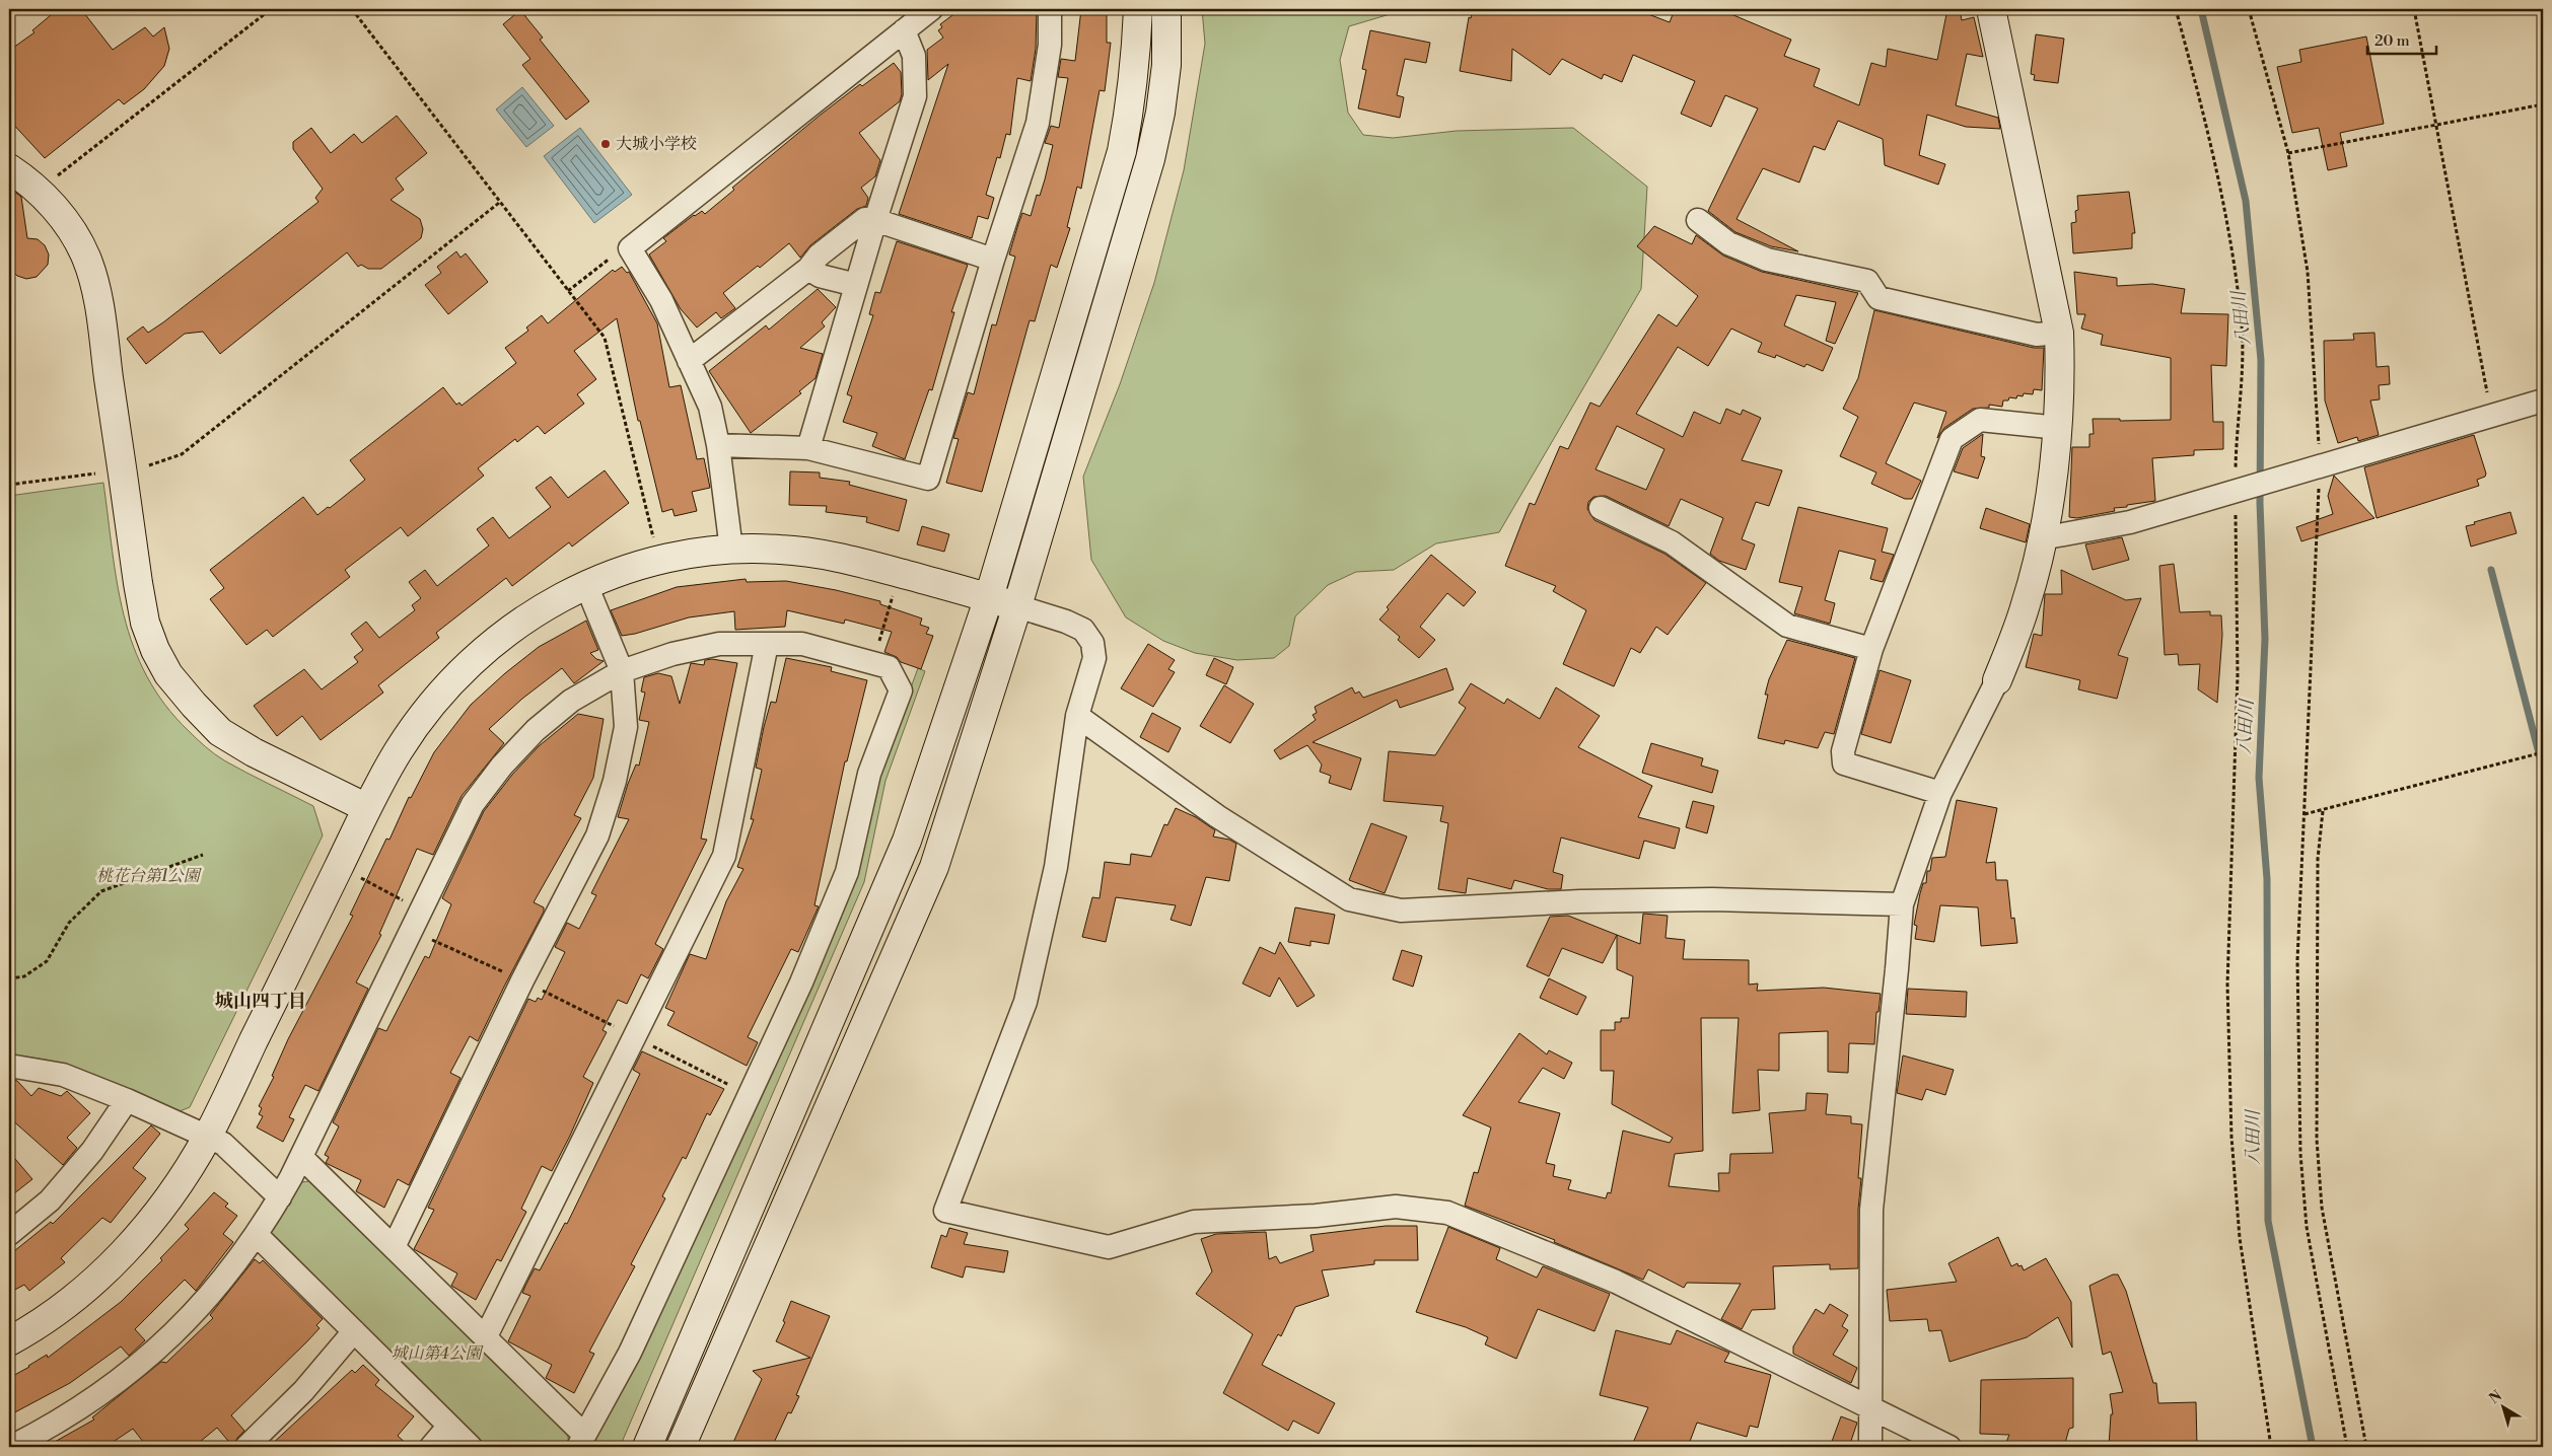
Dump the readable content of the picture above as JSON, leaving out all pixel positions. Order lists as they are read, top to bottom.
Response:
{
  "districts": ["城山四丁目"],
  "water": ["八田川"],
  "parks": ["桃花台第1公園", "城山第4公園"],
  "places": ["大城小学校"],
  "scale_bar": "20 m",
  "north": "top left"
}
